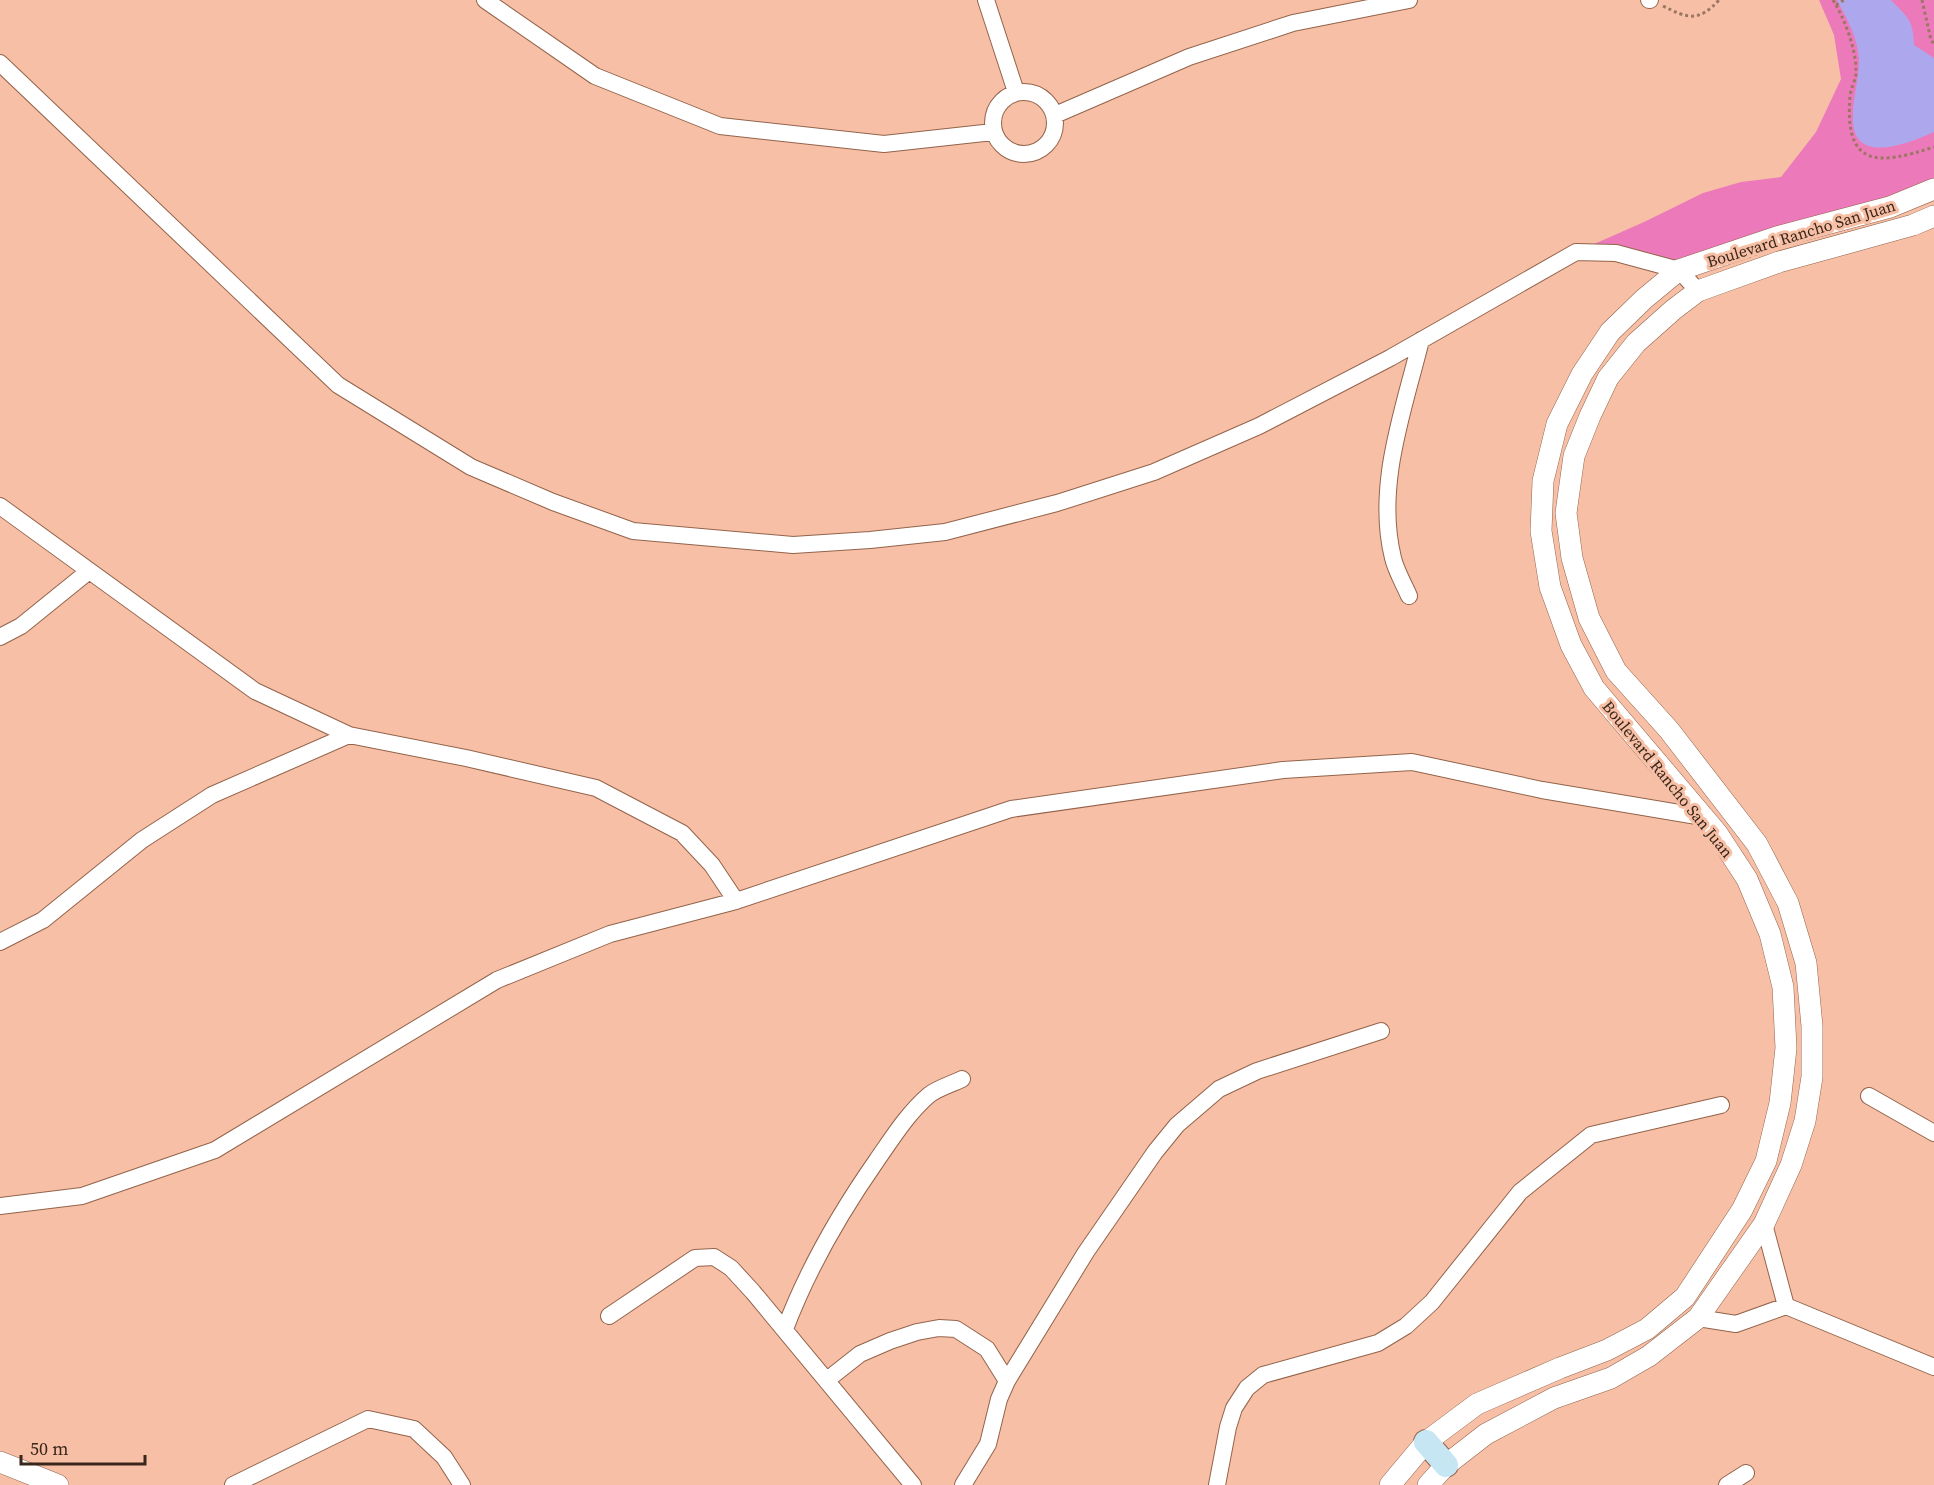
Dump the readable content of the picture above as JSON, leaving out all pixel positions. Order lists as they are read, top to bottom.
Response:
{
  "streets": {
    "street": ["Boulevard Rancho San Juan"]
  },
  "scale_bar": "50 m"
}
